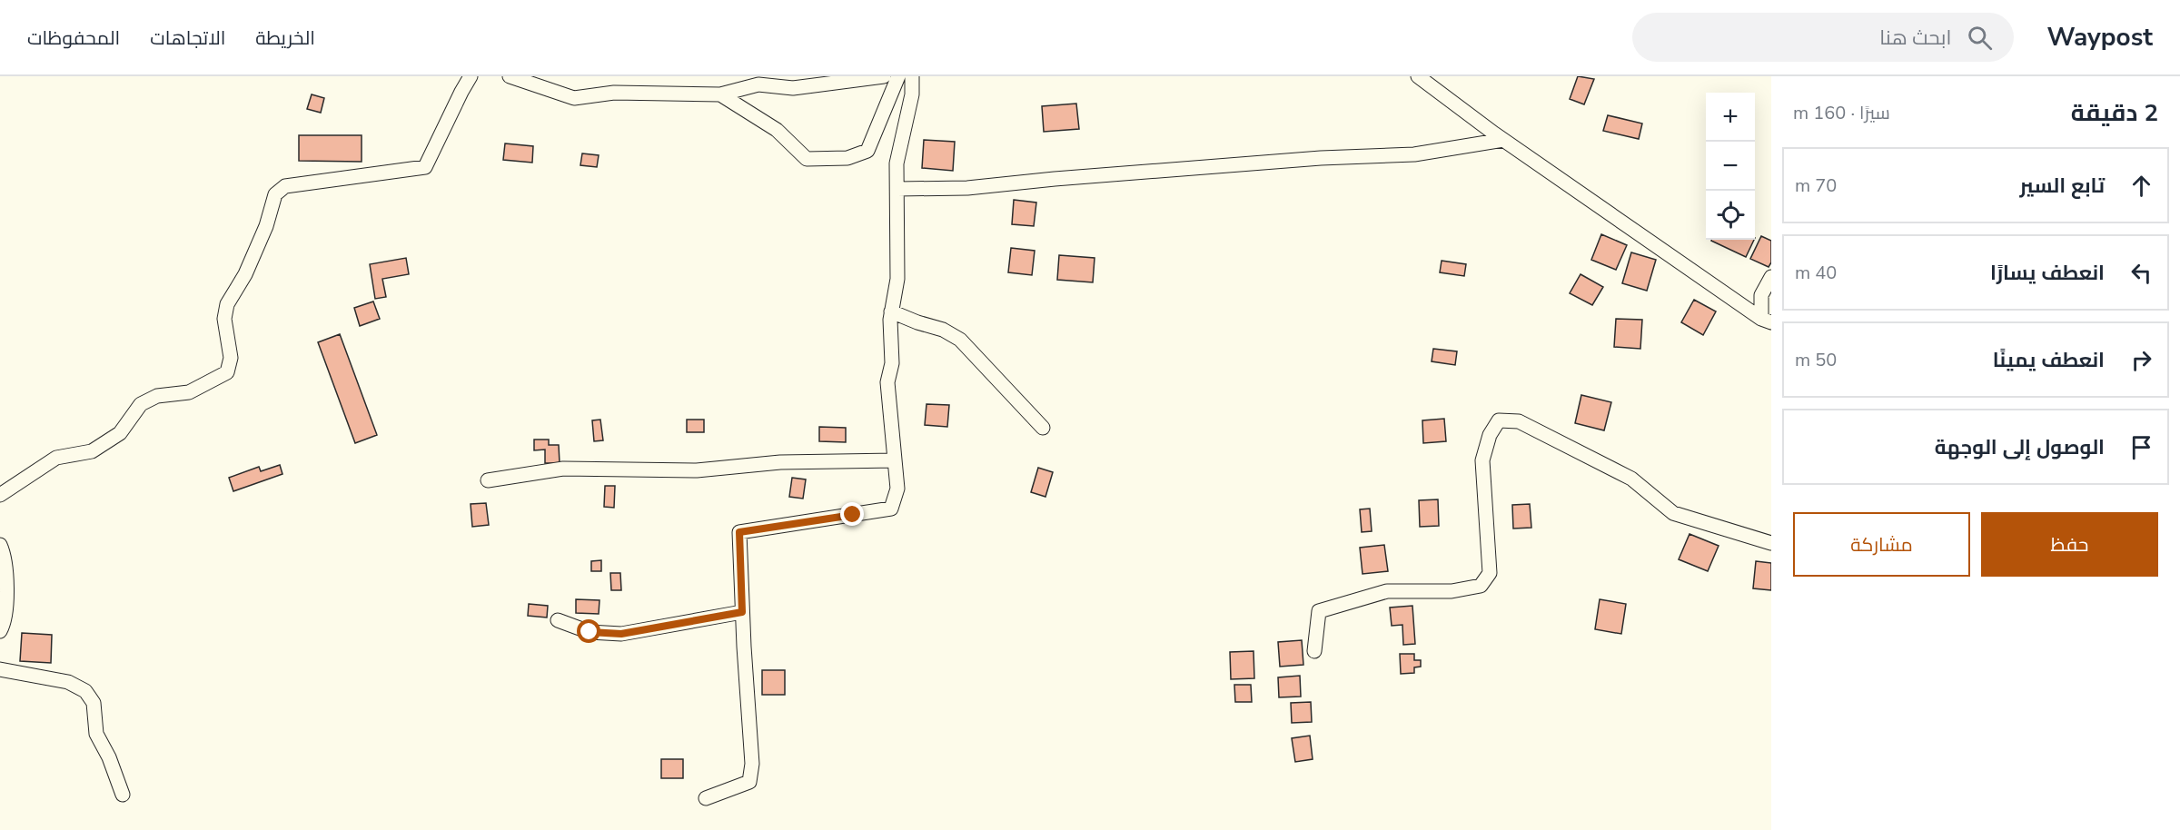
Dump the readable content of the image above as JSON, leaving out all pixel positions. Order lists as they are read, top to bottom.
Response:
{
  "page": {
    "header": "Waypost",
    "search": "ابحث هنا",
    "nav": ["الخريطة", "الاتجاهات", "المحفوظات"],
    "heading": ["2 دقيقة", "سيرًا · 160 m"],
    "map_buttons": ["+", "−"],
    "list": [
      ["تابع السير", "70 m"],
      ["انعطف يسارًا", "40 m"],
      ["انعطف يمينًا", "50 m"],
      "الوصول إلى الوجهة"
    ],
    "buttons": ["حفظ", "مشاركة"]
  }
}
